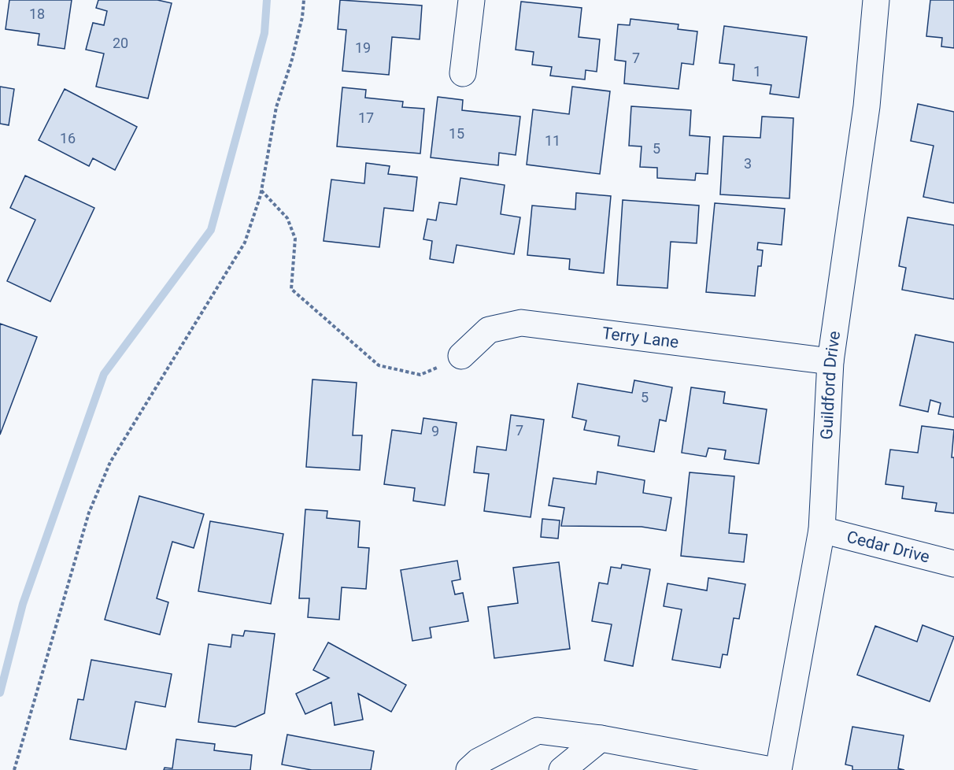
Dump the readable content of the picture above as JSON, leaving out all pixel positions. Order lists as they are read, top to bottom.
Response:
{
  "streets": {
    "street": ["Terry Lane", "Guildford Drive", "Cedar Drive"]
  },
  "crossings": [
    ["Terry Lane", "Guildford Drive"],
    ["Guildford Drive", "Cedar Drive"]
  ],
  "house_numbers": [
    "18",
    "20",
    "19",
    "7",
    "1",
    "17",
    "15",
    "16",
    "11",
    "5",
    "3",
    "5",
    "7",
    "9"
  ]
}
